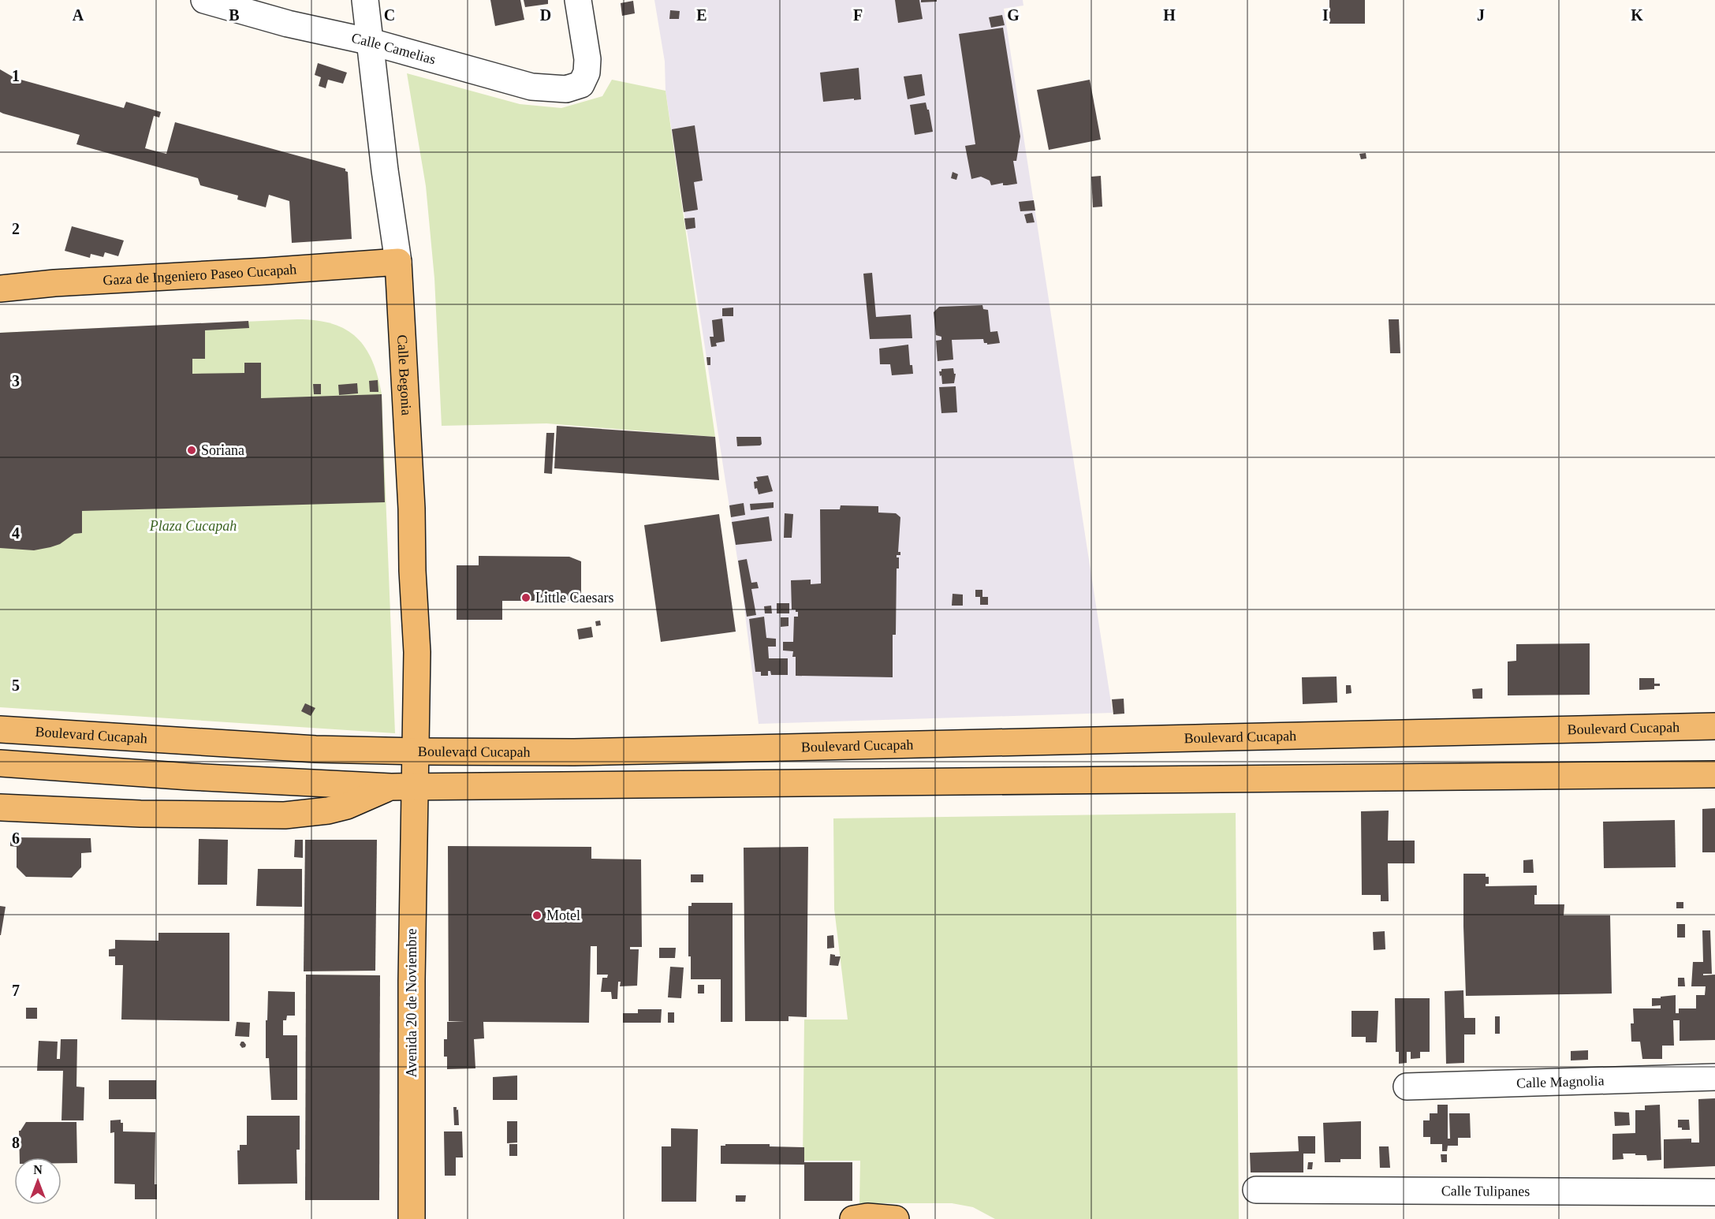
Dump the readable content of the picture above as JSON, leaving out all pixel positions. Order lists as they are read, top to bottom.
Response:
{
  "streets": {
    "main road": [
      "Gaza de Ingeniero Paseo Cucapah",
      "Calle Begonia",
      "Boulevard Cucapah",
      "Avenida 20 de Noviembre"
    ],
    "street": ["Calle Camelias", "Calle Magnolia", "Calle Tulipanes"]
  },
  "crossings": [
    ["Calle Camelias", "Calle Begonia"],
    ["Gaza de Ingeniero Paseo Cucapah", "Calle Begonia"],
    ["Calle Begonia", "Boulevard Cucapah"],
    ["Calle Begonia", "Avenida 20 de Noviembre"]
  ],
  "parks": ["Plaza Cucapah"],
  "places": ["Soriana", "Little Caesars", "Motel"],
  "north": "top",
  "grid": {
    "columns": [
      "A",
      "B",
      "C",
      "D",
      "E",
      "F",
      "G",
      "H",
      "I",
      "J",
      "K"
    ],
    "rows": [
      "1",
      "2",
      "3",
      "4",
      "5",
      "6",
      "7",
      "8"
    ]
  }
}
